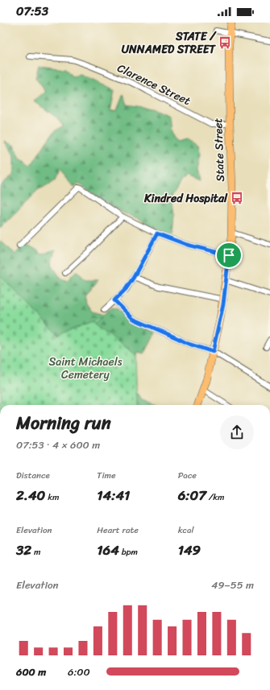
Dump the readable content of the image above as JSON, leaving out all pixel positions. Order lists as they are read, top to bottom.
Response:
{
  "streets": {
    "main road": ["State Street"],
    "street": ["Clarence Street"]
  },
  "crossings": [
    ["Clarence Street", "State Street"]
  ],
  "parks": ["Saint Michaels Cemetery"],
  "places": {
    "bus stop": ["STATE / UNNAMED STREET", "Kindred Hospital"]
  },
  "page": {
    "status": "07:53",
    "heading": ["Morning run", "07:53 · 4 × 600 m"],
    "stats": [
      ["Distance", "2.40 km"],
      ["Time", "14:41"],
      ["Pace", "6:07 /km"],
      ["Elevation", "32 m"],
      ["Heart rate", "164 bpm"],
      ["kcal", "149"]
    ],
    "chart": ["Elevation", "49–55 m"],
    "list": [
      {
        "name": "600 m",
        "note": "6:00"
      }
    ]
  }
}
